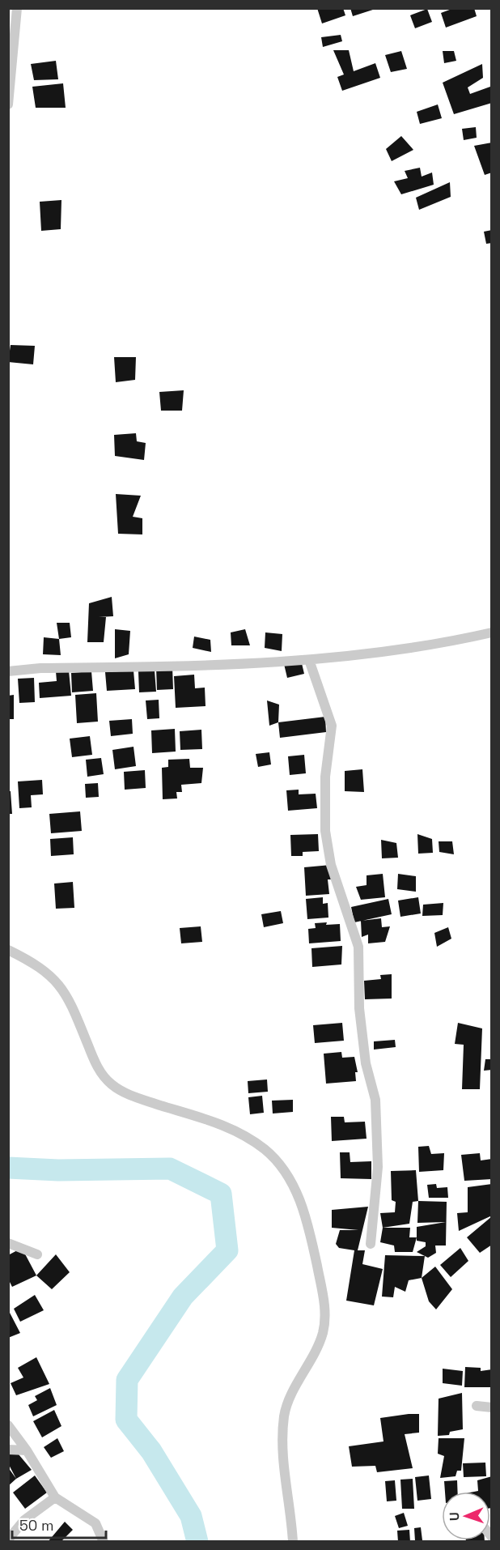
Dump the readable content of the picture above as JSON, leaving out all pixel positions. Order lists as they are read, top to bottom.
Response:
{
  "scale_bar": "50 m",
  "north": "left"
}
